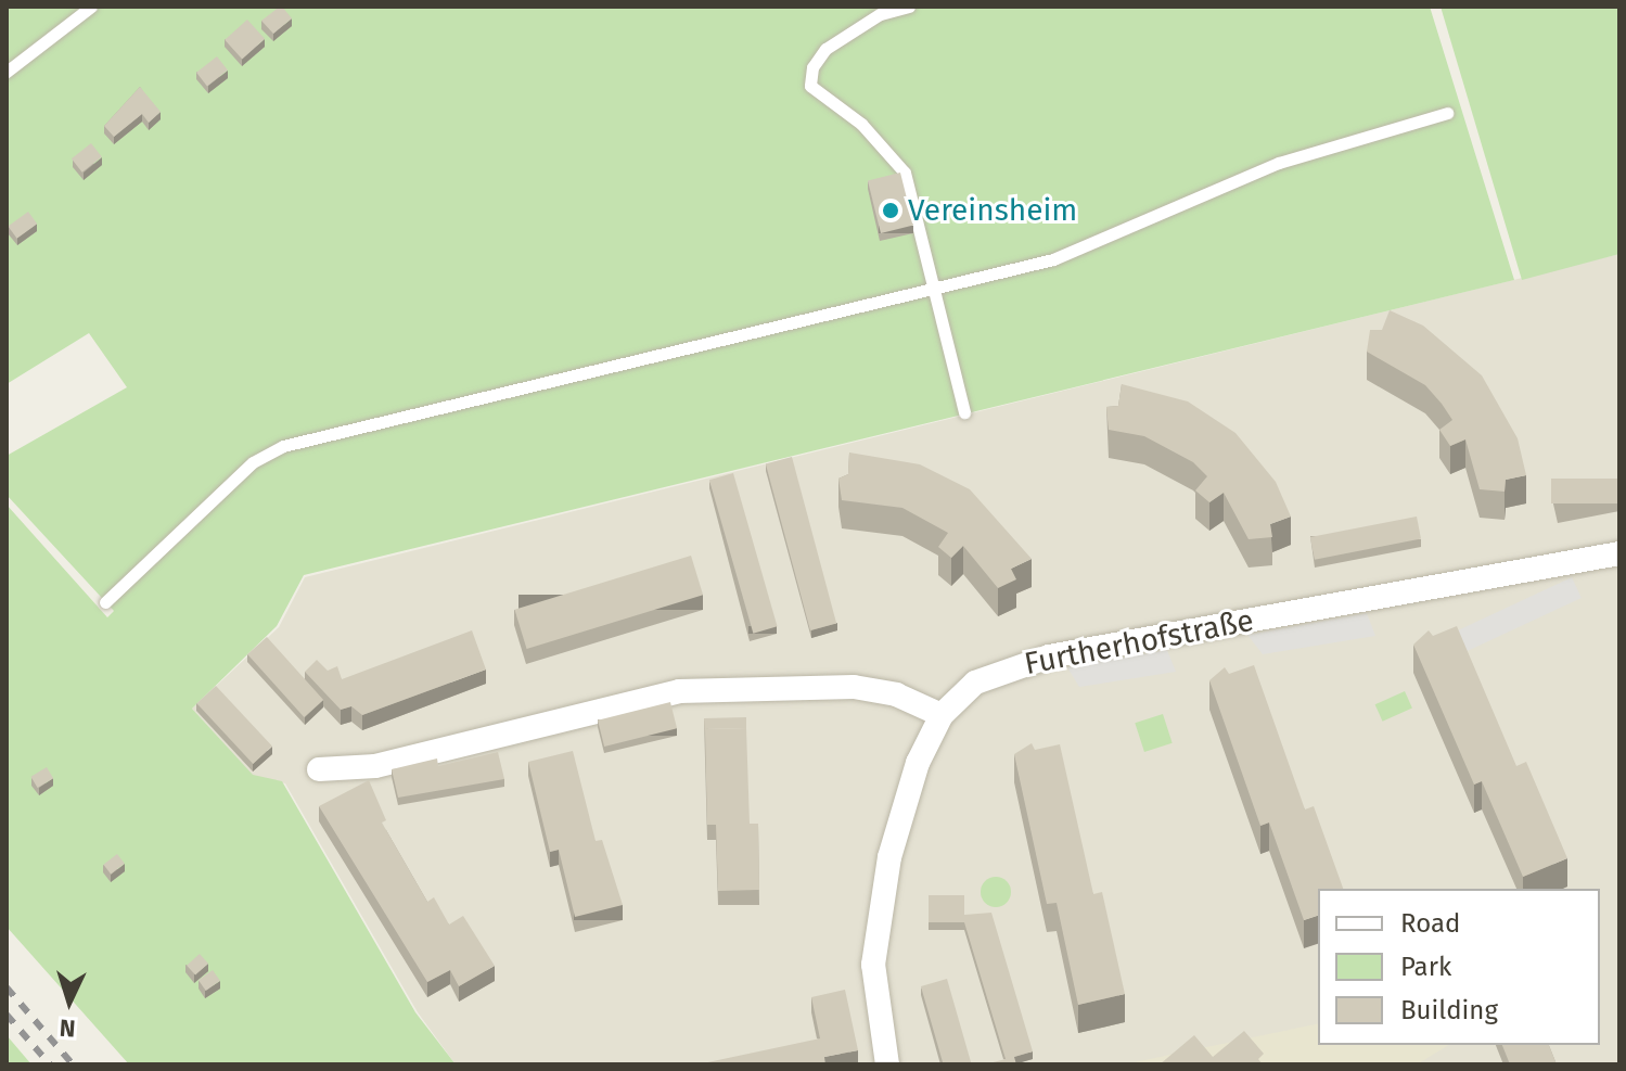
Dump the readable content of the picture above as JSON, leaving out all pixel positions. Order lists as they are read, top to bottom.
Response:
{
  "streets": {
    "street": ["Furtherhofstraße"]
  },
  "places": ["Vereinsheim"],
  "legend": ["Road", "Park", "Building"],
  "north": "bottom"
}
